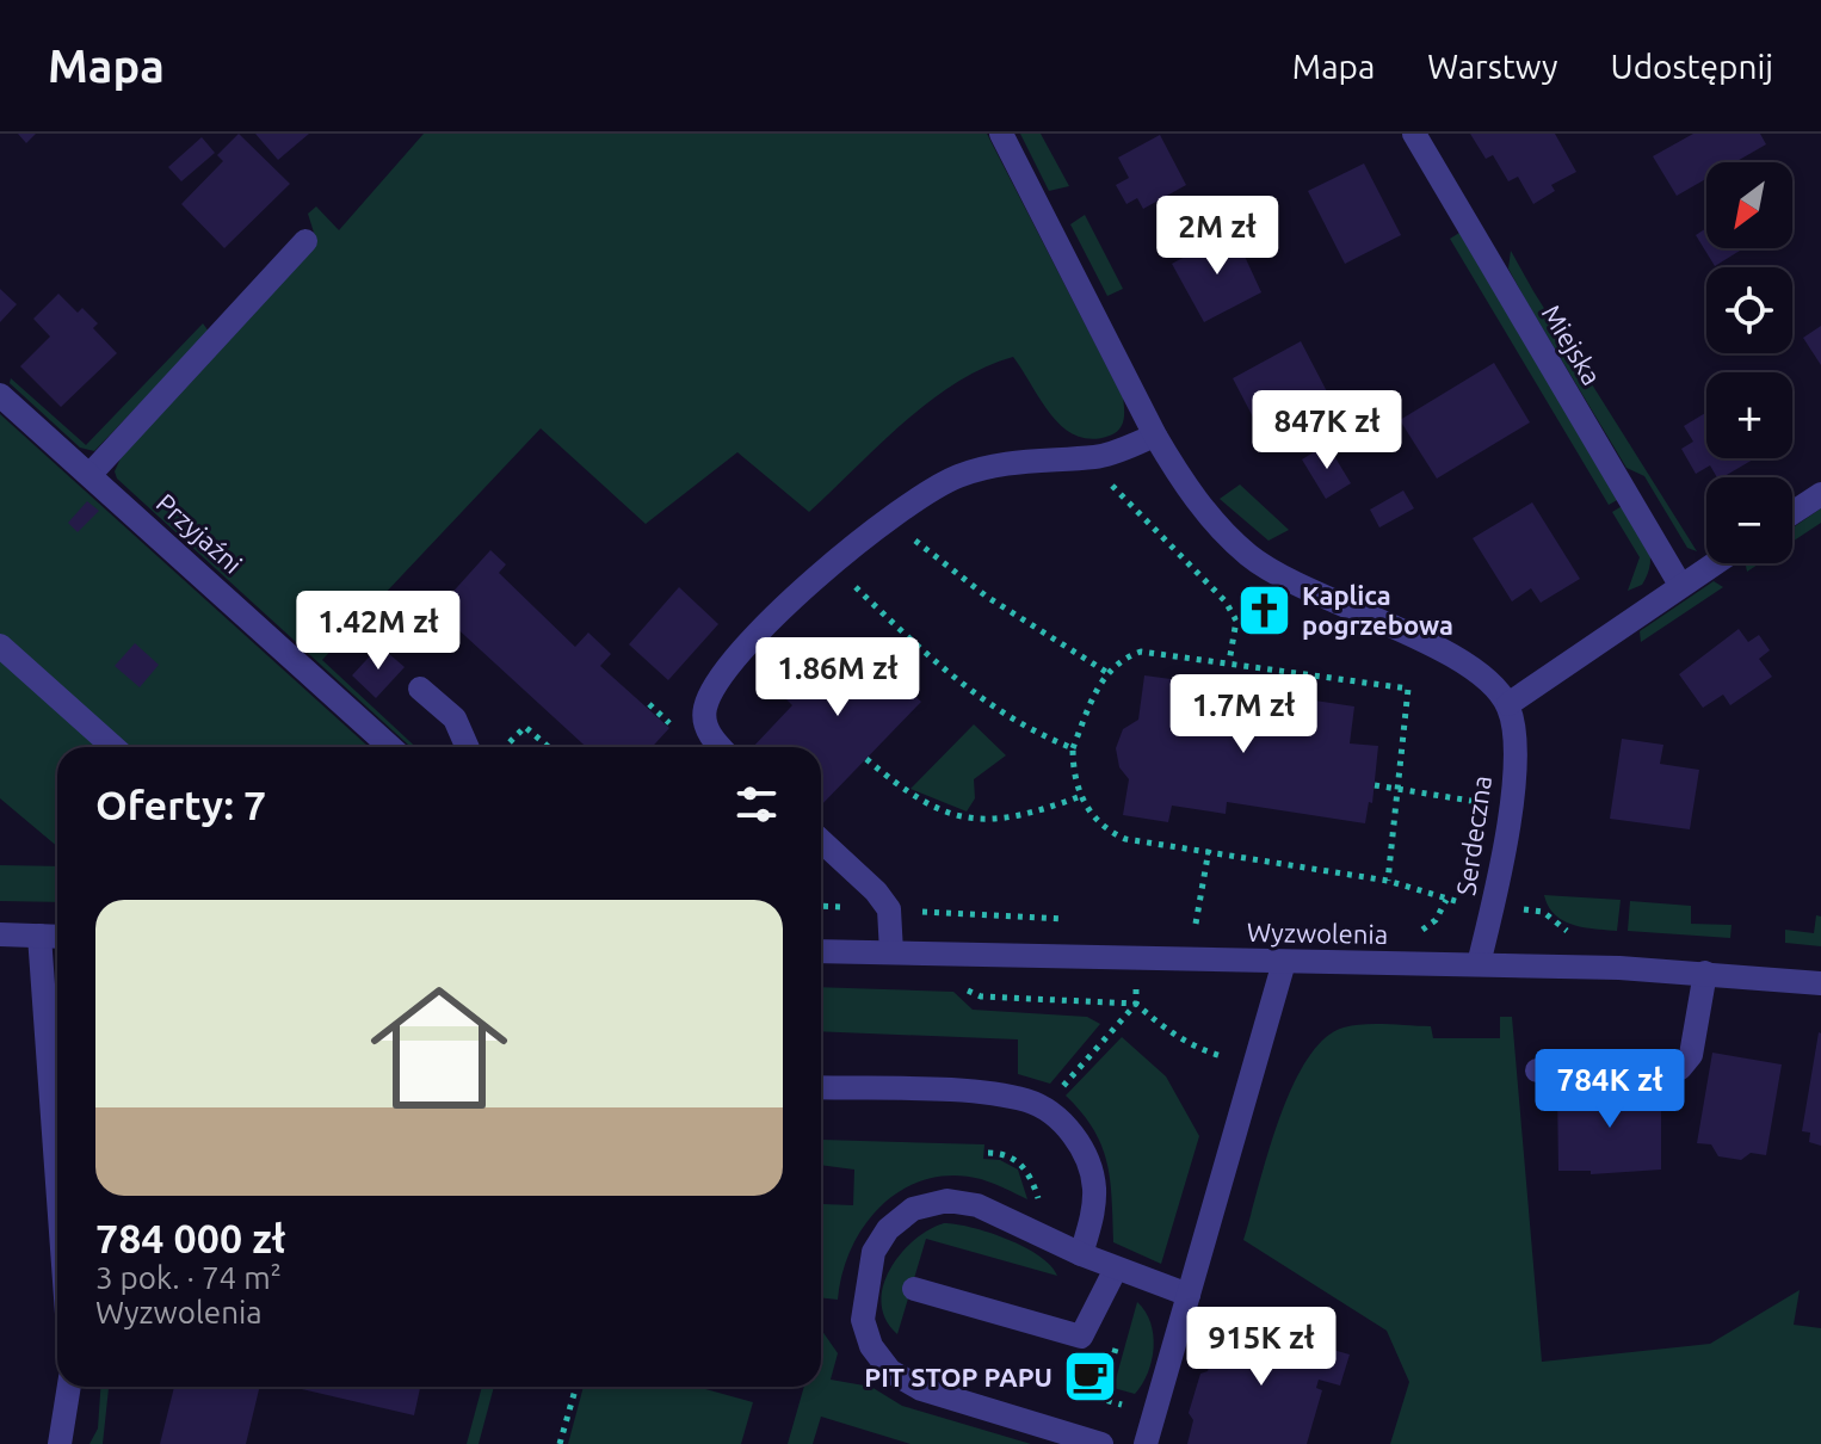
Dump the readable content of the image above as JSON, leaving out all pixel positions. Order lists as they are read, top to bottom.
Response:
{
  "streets": {
    "street": [
      "Miejska",
      "Przyjaźni",
      "Serdeczna",
      "Wyzwolenia"
    ]
  },
  "crossings": [
    ["Serdeczna", "Wyzwolenia"]
  ],
  "places": {
    "church": ["Kaplica pogrzebowa"],
    "cafe": ["PIT STOP PAPU"]
  },
  "north": "bottom left",
  "page": {
    "header": "Mapa",
    "nav": ["Mapa", "Warstwy", "Udostępnij"],
    "map_buttons": ["+", "−"],
    "price": [
      "2M zł",
      "847K zł",
      "1.42M zł",
      "1.86M zł",
      "1.7M zł",
      "784K zł",
      "915K zł"
    ],
    "heading": "Oferty: 7",
    "list": [
      {
        "name": "784 000 zł",
        "note": "3 pok. · 74 m² · Wyzwolenia"
      }
    ]
  }
}
